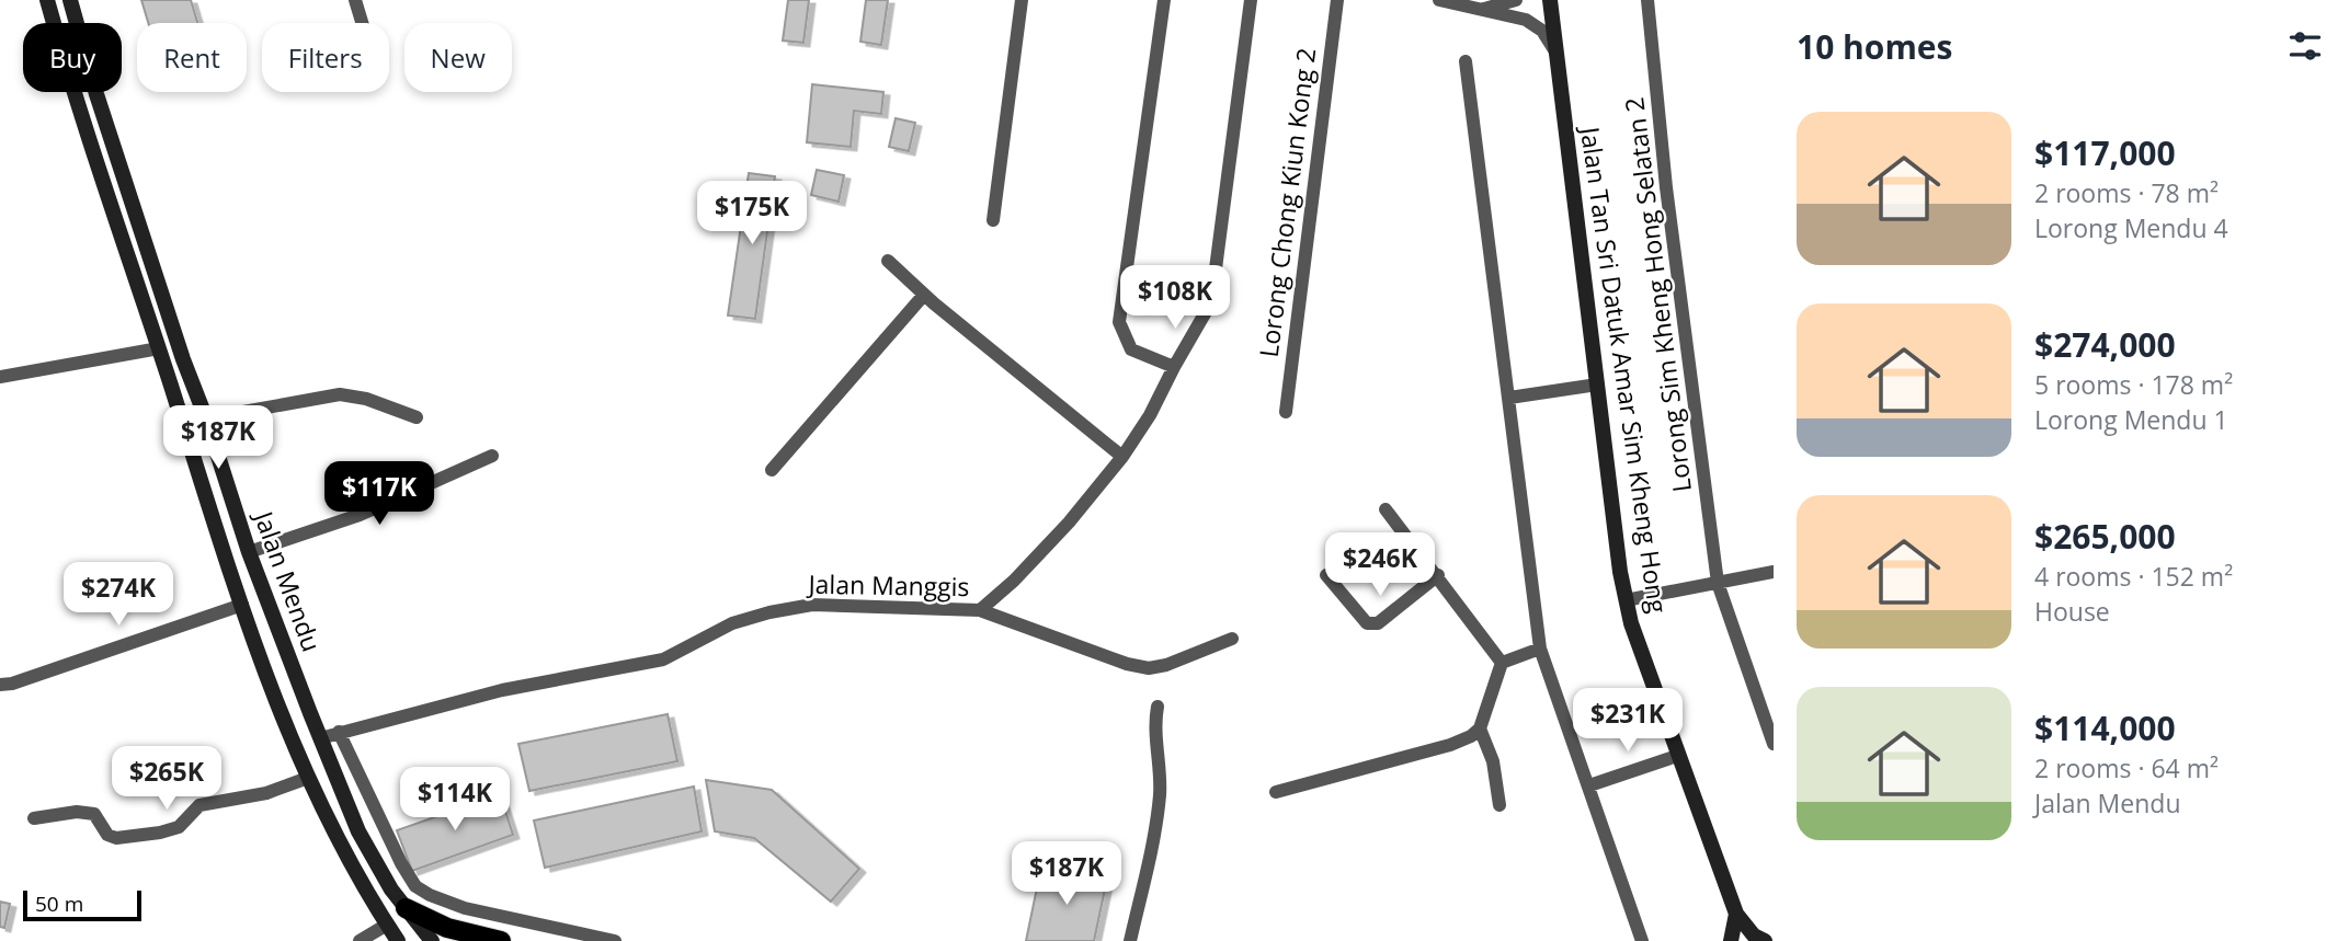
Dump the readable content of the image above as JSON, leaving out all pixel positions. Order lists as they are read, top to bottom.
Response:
{
  "streets": {
    "main road": ["Jalan Tan Sri Datuk Amar Sim Kheng Hong", "Jalan Mendu"],
    "street": ["Lorong Chong Kiun Kong 2", "Lorong Sim Kheng Hong Selatan 2", "Jalan Manggis"]
  },
  "crossings": [
    ["Jalan Mendu", "Jalan Manggis"]
  ],
  "scale_bar": "50 m",
  "page": {
    "heading": "10 homes",
    "chip": [
      "Buy",
      "Rent",
      "Filters",
      "New"
    ],
    "list": [
      {
        "name": "$117,000",
        "note": "2 rooms · 78 m² · Lorong Mendu 4"
      },
      {
        "name": "$274,000",
        "note": "5 rooms · 178 m² · Lorong Mendu 1"
      },
      {
        "name": "$265,000",
        "note": "4 rooms · 152 m² · House"
      },
      {
        "name": "$114,000",
        "note": "2 rooms · 64 m² · Jalan Mendu"
      }
    ],
    "price": [
      "$175K",
      "$108K",
      "$187K",
      "$117K",
      "$246K",
      "$274K",
      "$231K",
      "$265K",
      "$114K",
      "$187K"
    ],
    "scale": "50 m"
  }
}
